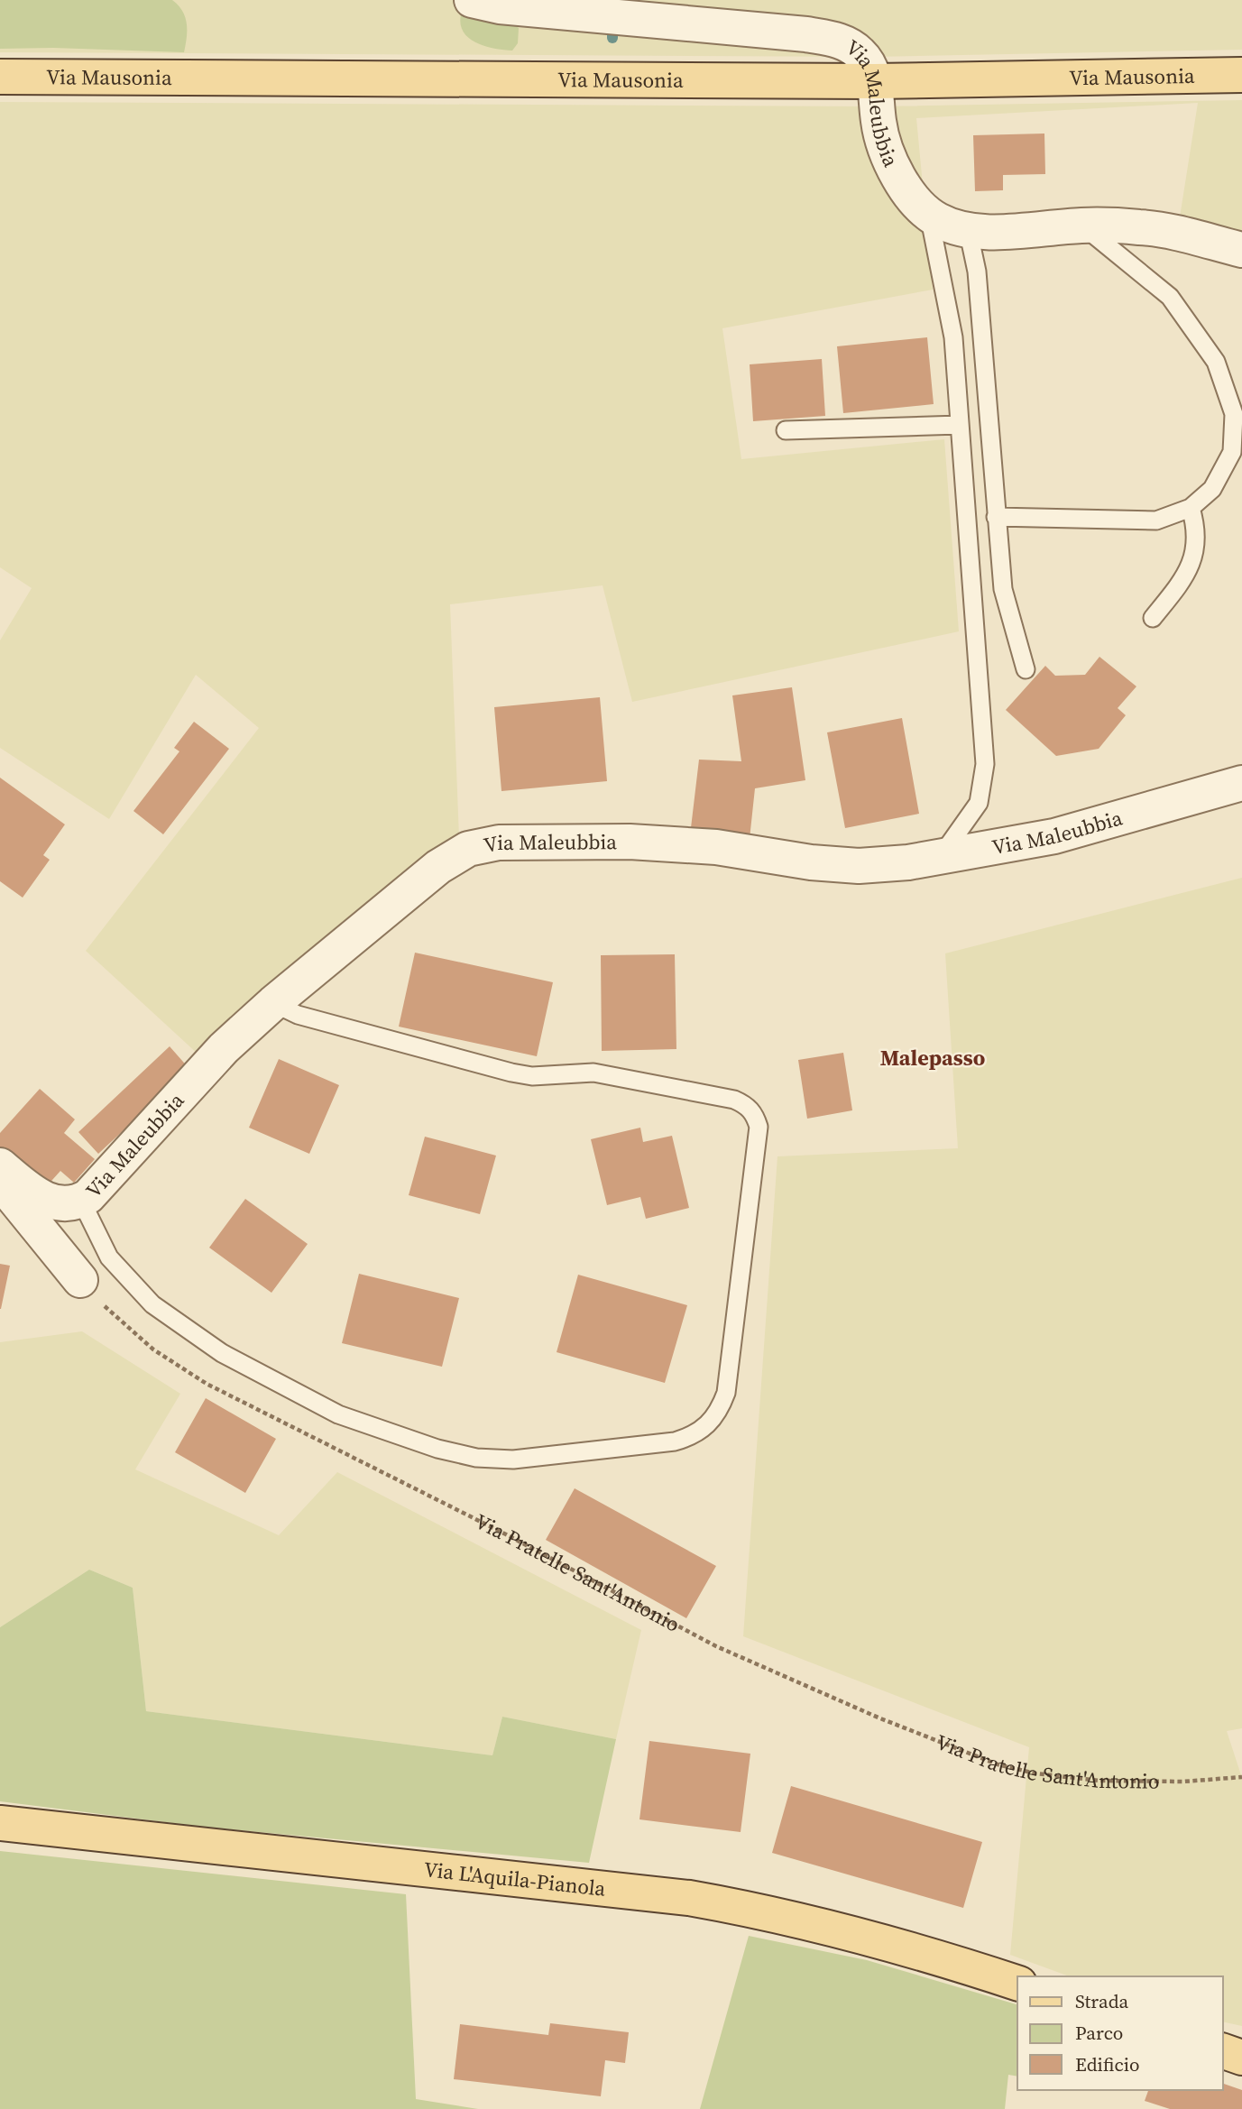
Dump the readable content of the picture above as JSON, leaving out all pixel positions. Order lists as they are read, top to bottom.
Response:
{
  "streets": {
    "main road": ["Via Mausonia", "Via L'Aquila-Pianola"],
    "street": ["Via Maleubbia"],
    "path": ["Via Pratelle Sant'Antonio"]
  },
  "crossings": [
    ["Via Mausonia", "Via Maleubbia"]
  ],
  "districts": ["Malepasso"],
  "legend": ["Strada", "Parco", "Edificio"]
}
